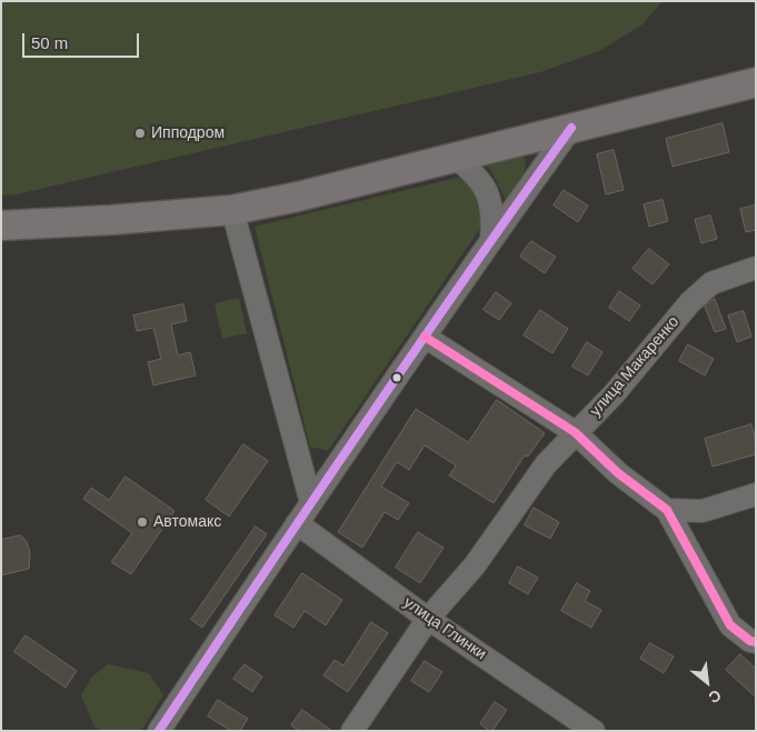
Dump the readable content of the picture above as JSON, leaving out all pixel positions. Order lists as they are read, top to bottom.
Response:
{
  "streets": {
    "street": ["улица Макаренко", "улица Глинки"]
  },
  "crossings": [
    ["улица Макаренко", "улица Глинки"]
  ],
  "places": ["Ипподром", "Автомакс"],
  "scale_bar": "50 m",
  "north": "bottom right"
}
